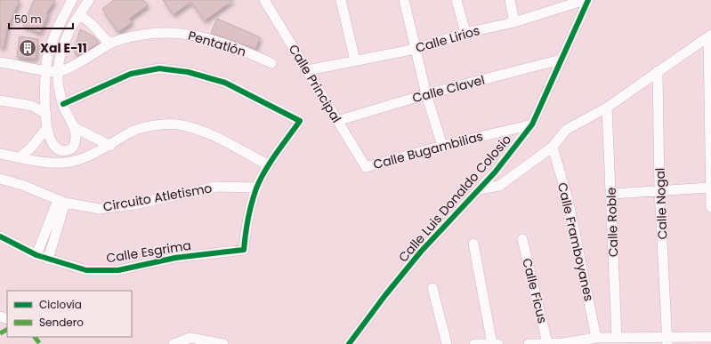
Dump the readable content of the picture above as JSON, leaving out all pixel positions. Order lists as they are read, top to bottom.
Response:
{
  "streets": {
    "street": [
      "Calle Lirios",
      "Pentatlón",
      "Calle Principal",
      "Calle Clavel",
      "Calle Bugambilias",
      "Circuito Atletismo",
      "Calle Luis Donaldo Colosio",
      "Calle Nogal",
      "Calle Roble",
      "Calle Framboyanes",
      "Calle Esgrima",
      "Calle Ficus"
    ]
  },
  "crossings": [
    ["Calle Lirios", "Calle Principal"],
    ["Calle Principal", "Calle Clavel"],
    ["Calle Principal", "Calle Bugambilias"],
    ["Calle Clavel", "Calle Luis Donaldo Colosio"],
    ["Calle Bugambilias", "Calle Luis Donaldo Colosio"],
    ["Circuito Atletismo", "Calle Esgrima"]
  ],
  "places": {
    "building": ["Xal E-11"]
  },
  "legend": ["Ciclovía", "Sendero"],
  "scale_bar": "50 m"
}
